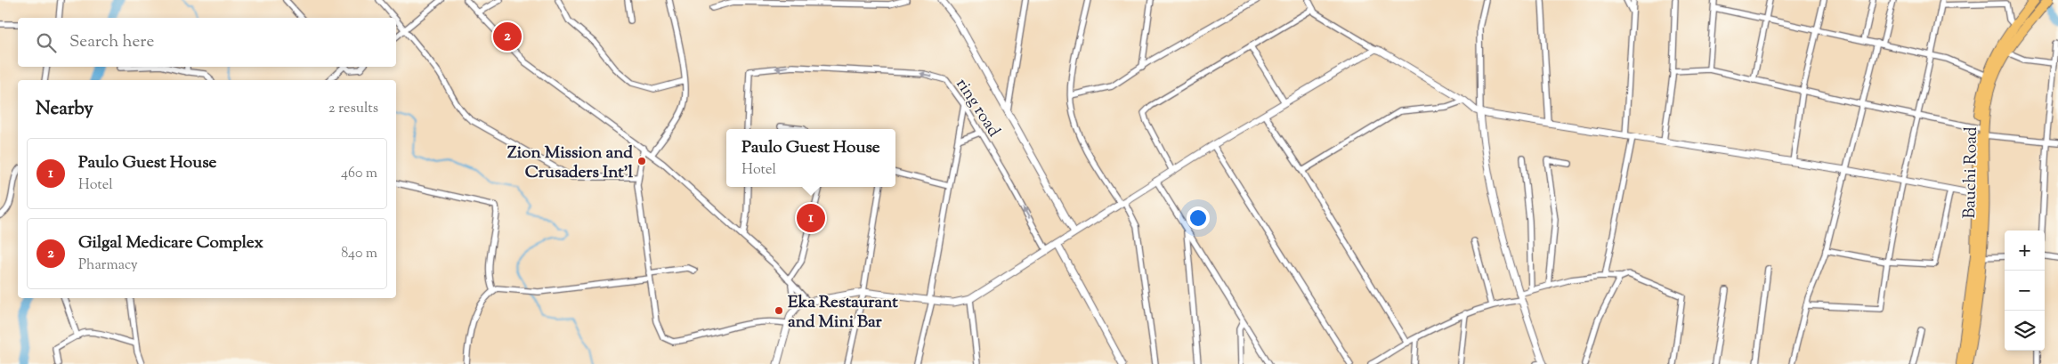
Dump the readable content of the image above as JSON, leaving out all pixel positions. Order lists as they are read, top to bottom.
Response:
{
  "streets": {
    "highway": ["Bauchi Road"],
    "street": ["ring road"]
  },
  "places": ["Zion Mission and Crusaders Int'l", "Eka Restaurant and Mini Bar"],
  "page": {
    "search": "Search here",
    "pins": ["2", "1"],
    "heading": ["Nearby", "2 results"],
    "popup": ["Paulo Guest House", "Hotel"],
    "list": [
      {
        "mark": "1",
        "name": "Paulo Guest House",
        "note": "Hotel",
        "value": "460 m"
      },
      {
        "mark": "2",
        "name": "Gilgal Medicare Complex",
        "note": "Pharmacy",
        "value": "840 m"
      }
    ],
    "map_buttons": ["+", "−"]
  }
}
